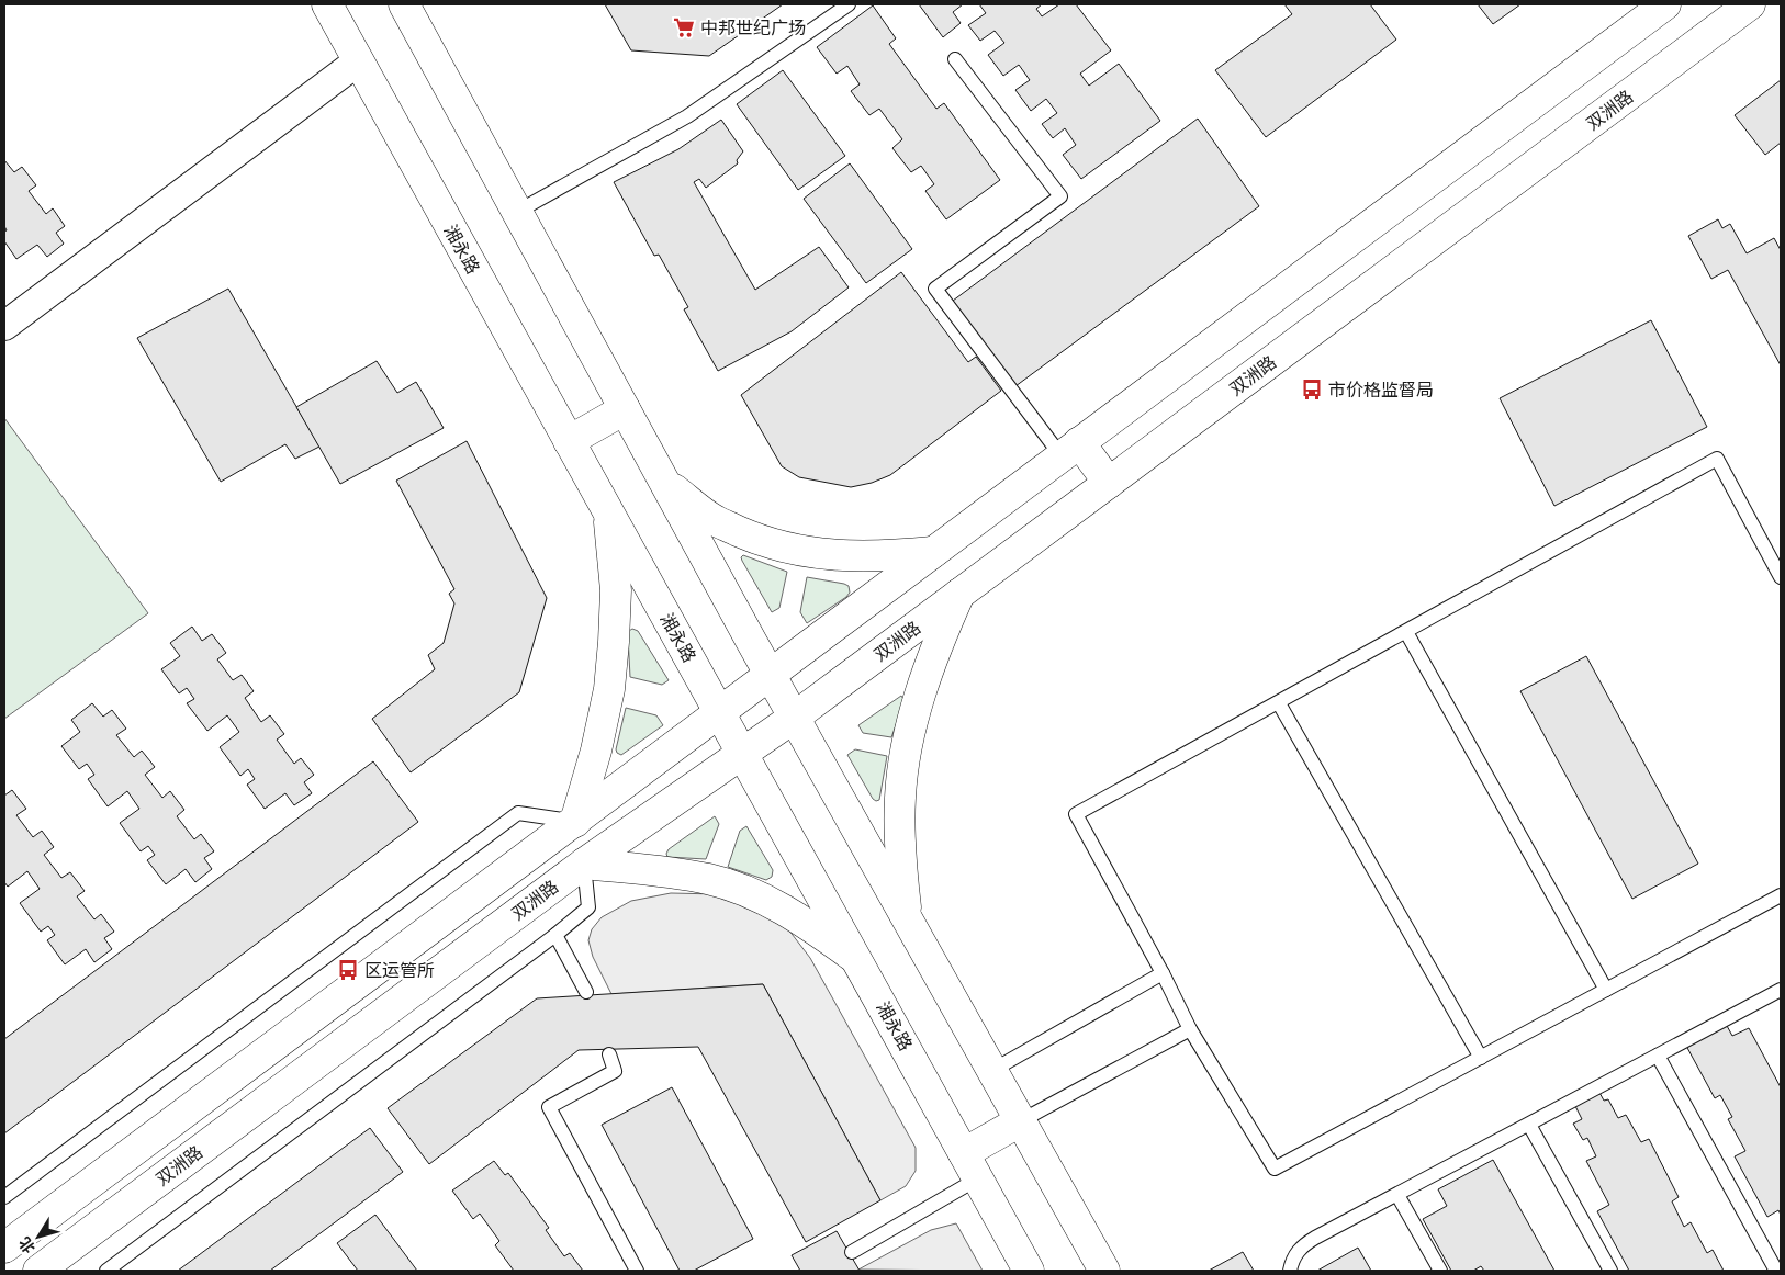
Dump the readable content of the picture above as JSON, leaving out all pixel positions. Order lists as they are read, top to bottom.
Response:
{
  "streets": {
    "main road": ["双洲路", "湘永路"]
  },
  "crossings": [
    ["双洲路", "湘永路"]
  ],
  "places": {
    "supermarket": ["中邦世纪广场"],
    "bus stop": ["市价格监督局", "区运管所"]
  },
  "north": "bottom left"
}
